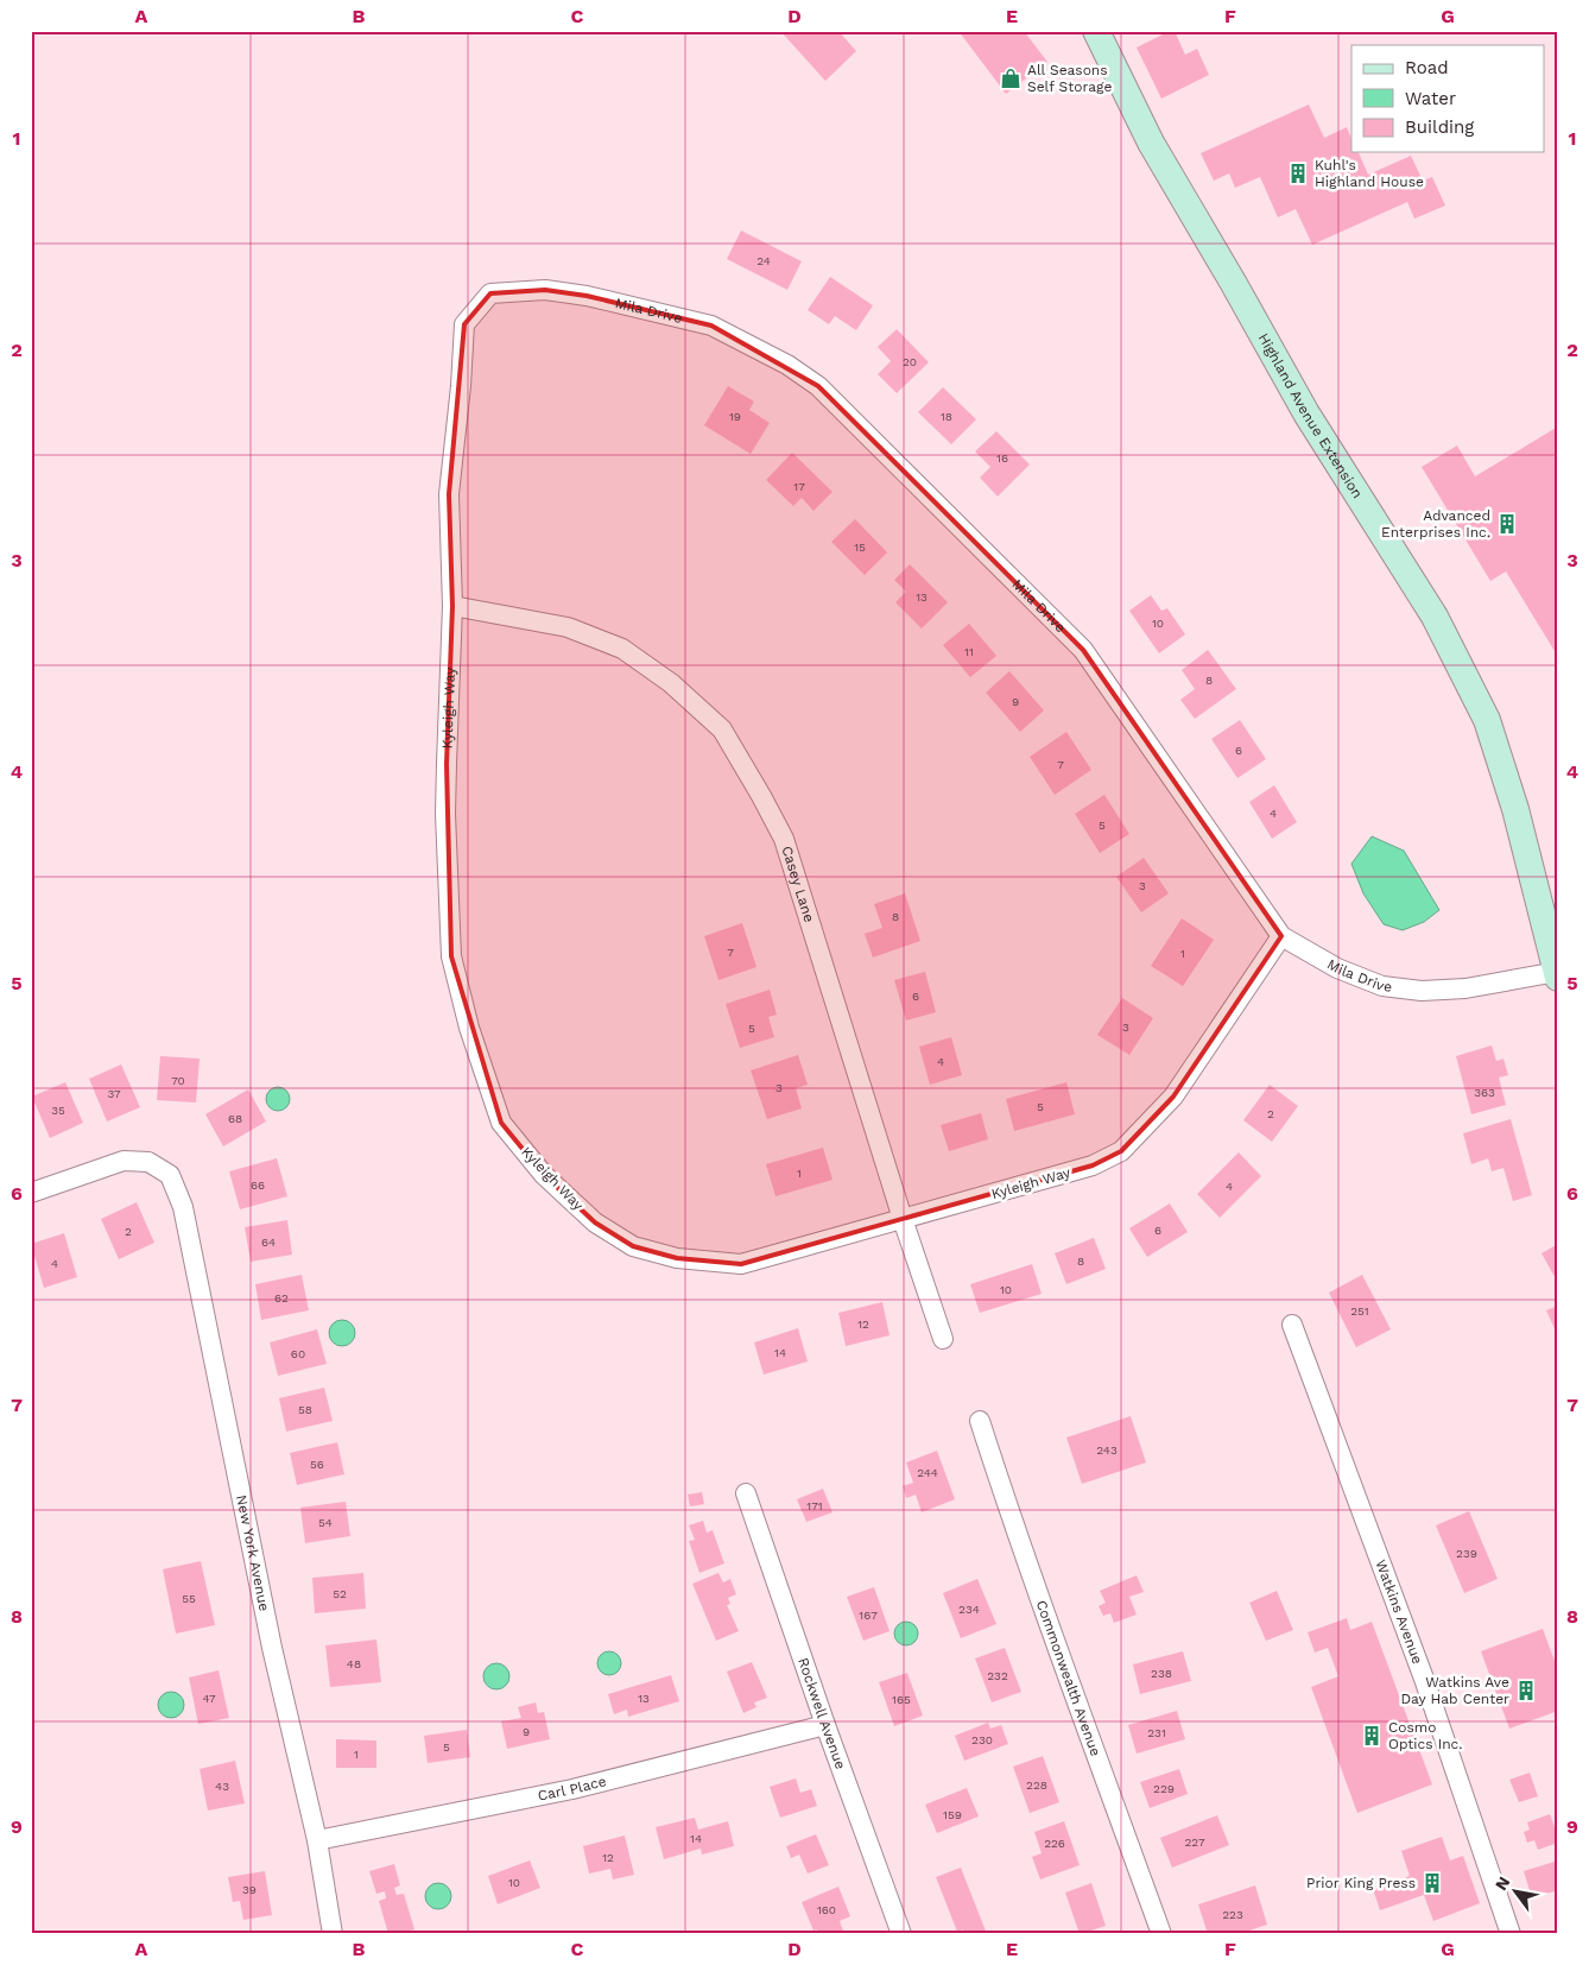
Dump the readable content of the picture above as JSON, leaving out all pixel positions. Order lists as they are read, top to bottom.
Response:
{
  "streets": {
    "street": [
      "Mila Drive",
      "Highland Avenue Extension",
      "Kyleigh Way",
      "Casey Lane",
      "New York Avenue",
      "Watkins Avenue",
      "Commonwealth Avenue",
      "Rockwell Avenue",
      "Carl Place"
    ]
  },
  "crossings": [
    ["Mila Drive", "Highland Avenue Extension"],
    ["Mila Drive", "Kyleigh Way"],
    ["Kyleigh Way", "Casey Lane"],
    ["New York Avenue", "Carl Place"],
    ["Rockwell Avenue", "Carl Place"]
  ],
  "places": {
    "shop": ["All Seasons Self Storage"],
    "building": [
      "Kuhl's Highland House",
      "Advanced Enterprises Inc.",
      "Watkins Ave Day Hab Center",
      "Cosmo Optics Inc.",
      "Prior King Press"
    ]
  },
  "house_numbers": [
    "24",
    "20",
    "19",
    "18",
    "16",
    "17",
    "15",
    "13",
    "10",
    "11",
    "8",
    "9",
    "6",
    "7",
    "4",
    "5",
    "3",
    "8",
    "7",
    "1",
    "6",
    "3",
    "5",
    "4",
    "70",
    "3",
    "363",
    "37",
    "5",
    "35",
    "2",
    "68",
    "1",
    "66",
    "4",
    "6",
    "2",
    "64",
    "8",
    "4",
    "10",
    "62",
    "251",
    "12",
    "14",
    "60",
    "58",
    "243",
    "56",
    "244",
    "171",
    "54",
    "239",
    "52",
    "55",
    "234",
    "167",
    "48",
    "238",
    "232",
    "47",
    "13",
    "165",
    "9",
    "231",
    "230",
    "5",
    "1",
    "228",
    "43",
    "229",
    "159",
    "14",
    "227",
    "226",
    "12",
    "10",
    "39",
    "160",
    "223"
  ],
  "legend": ["Road", "Water", "Building"],
  "north": "top left",
  "grid": {
    "columns": [
      "A",
      "B",
      "C",
      "D",
      "E",
      "F",
      "G"
    ],
    "rows": [
      "1",
      "2",
      "3",
      "4",
      "5",
      "6",
      "7",
      "8",
      "9"
    ]
  }
}
